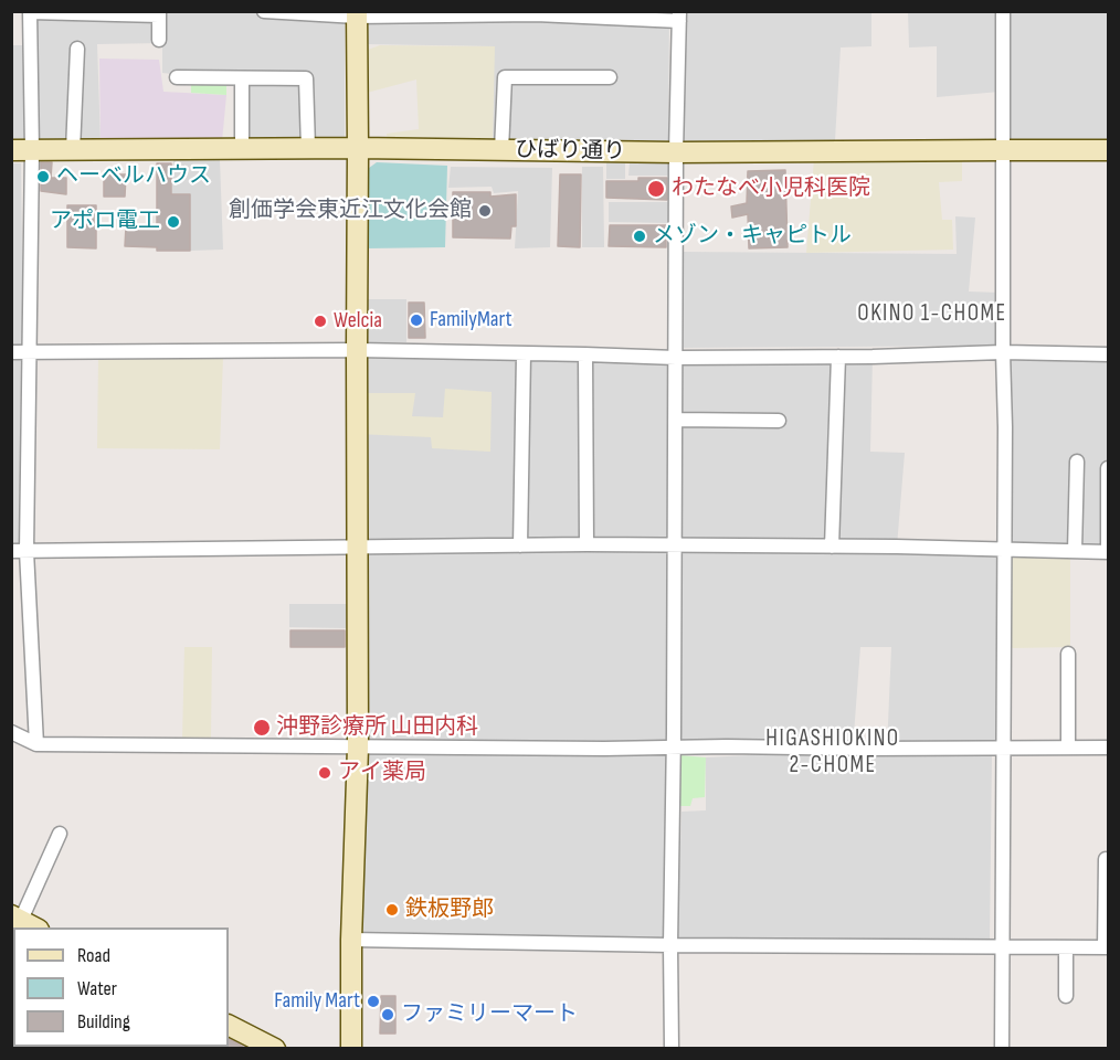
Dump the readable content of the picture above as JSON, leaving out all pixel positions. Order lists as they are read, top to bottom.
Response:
{
  "streets": {
    "street": ["ひばり通り"]
  },
  "districts": ["OKINO 1-CHOME", "HIGASHIOKINO 2-CHOME"],
  "places": [
    "ヘーベルハウス",
    "わたなべ小児科医院",
    "創価学会東近江文化会館",
    "アポロ電工",
    "メゾン・キャピトル",
    "FamilyMart",
    "Welcia",
    "沖野診療所 山田内科",
    "アイ薬局",
    "鉄板野郎",
    "Family Mart",
    "ファミリーマート"
  ],
  "legend": ["Road", "Water", "Building"]
}
